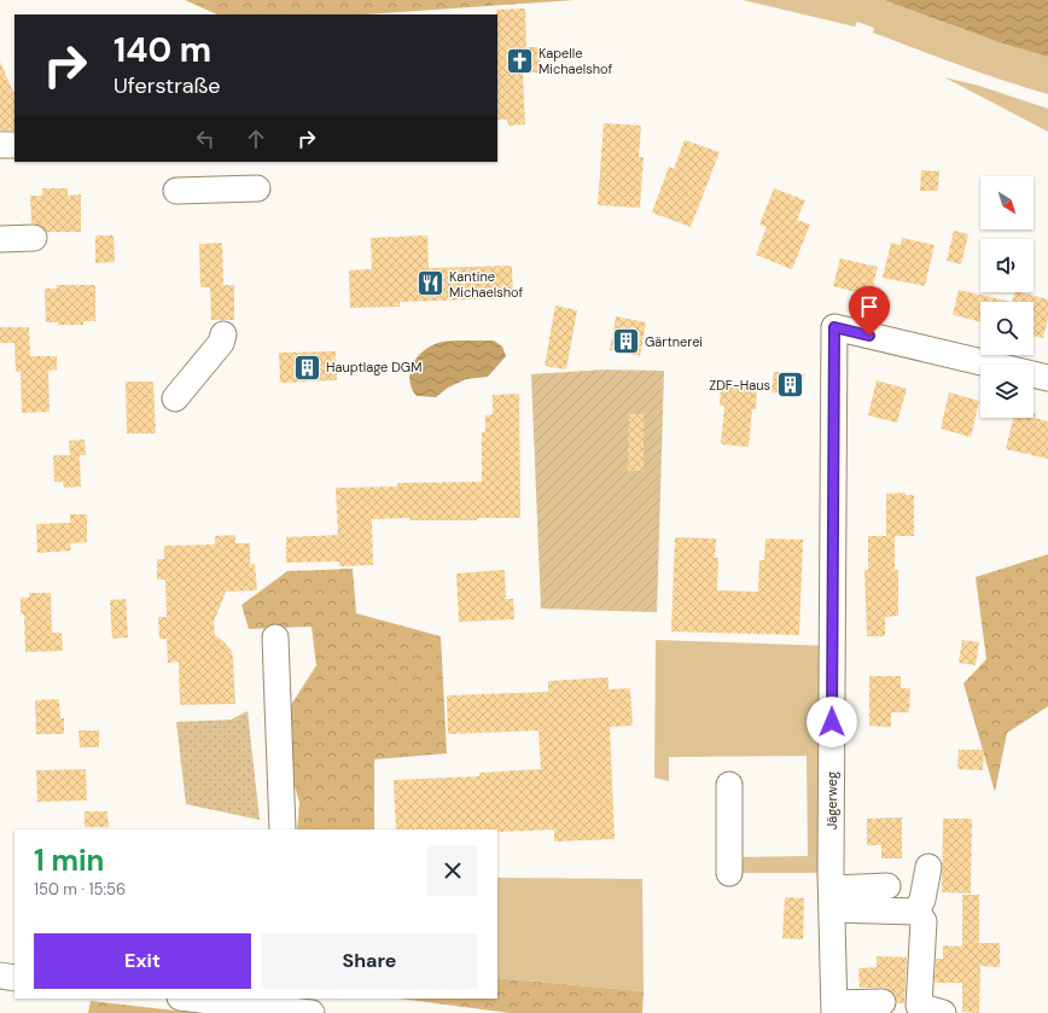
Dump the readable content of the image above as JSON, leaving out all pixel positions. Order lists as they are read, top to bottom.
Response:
{
  "streets": {
    "street": ["Jägerweg"]
  },
  "places": {
    "church": ["Kapelle Michaelshof"],
    "restaurant": ["Kantine Michaelshof"],
    "building": ["Gärtnerei", "Hauptlage DGM", "ZDF-Haus"]
  },
  "north": "bottom right",
  "page": {
    "turn": ["140 m", "Uferstraße"],
    "heading": ["1 min", "150 m · 15:56"],
    "buttons": ["Exit", "Share"]
  }
}
